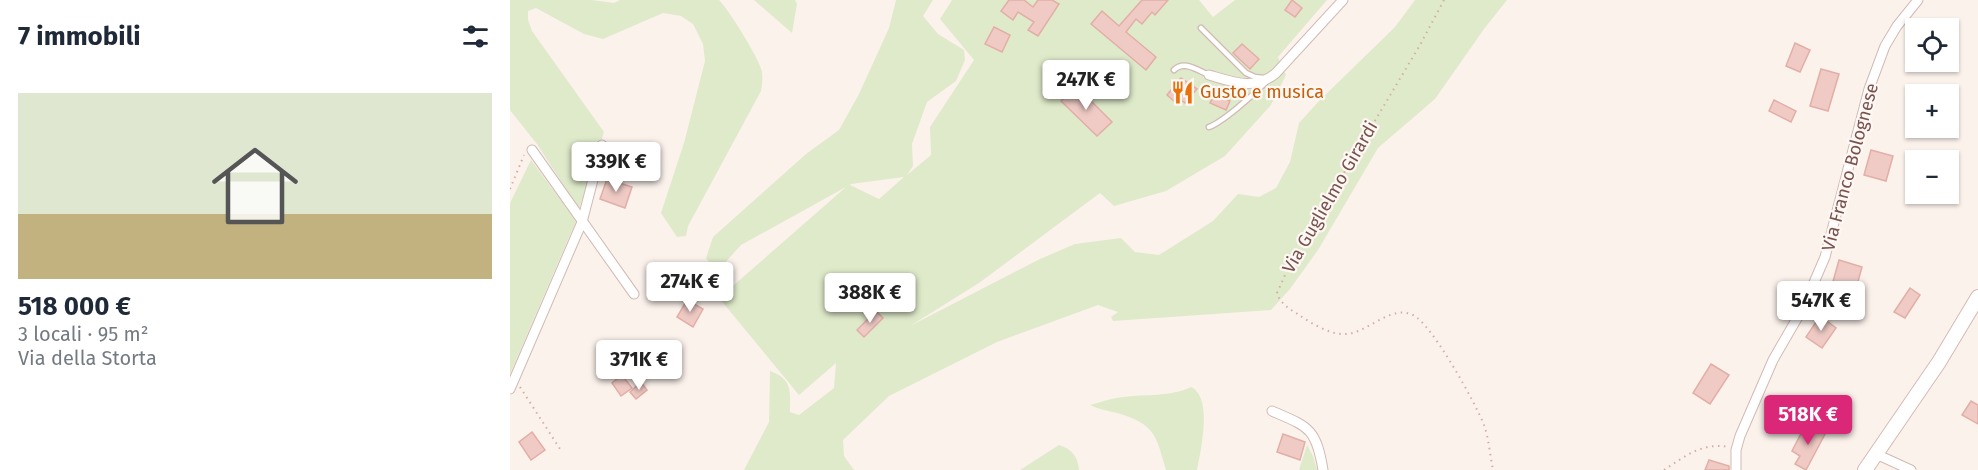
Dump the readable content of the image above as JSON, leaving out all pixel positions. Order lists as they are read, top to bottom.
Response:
{
  "streets": {
    "street": ["Via Franco Bolognese"],
    "path": ["Via Guglielmo Girardi"]
  },
  "places": {
    "restaurant": ["Gusto e musica"]
  },
  "page": {
    "heading": "7 immobili",
    "map_buttons": ["+", "−"],
    "price": [
      "247K €",
      "339K €",
      "274K €",
      "388K €",
      "547K €",
      "371K €",
      "518K €"
    ],
    "list": [
      {
        "name": "518 000 €",
        "note": "3 locali · 95 m² · Via della Storta"
      }
    ]
  }
}
